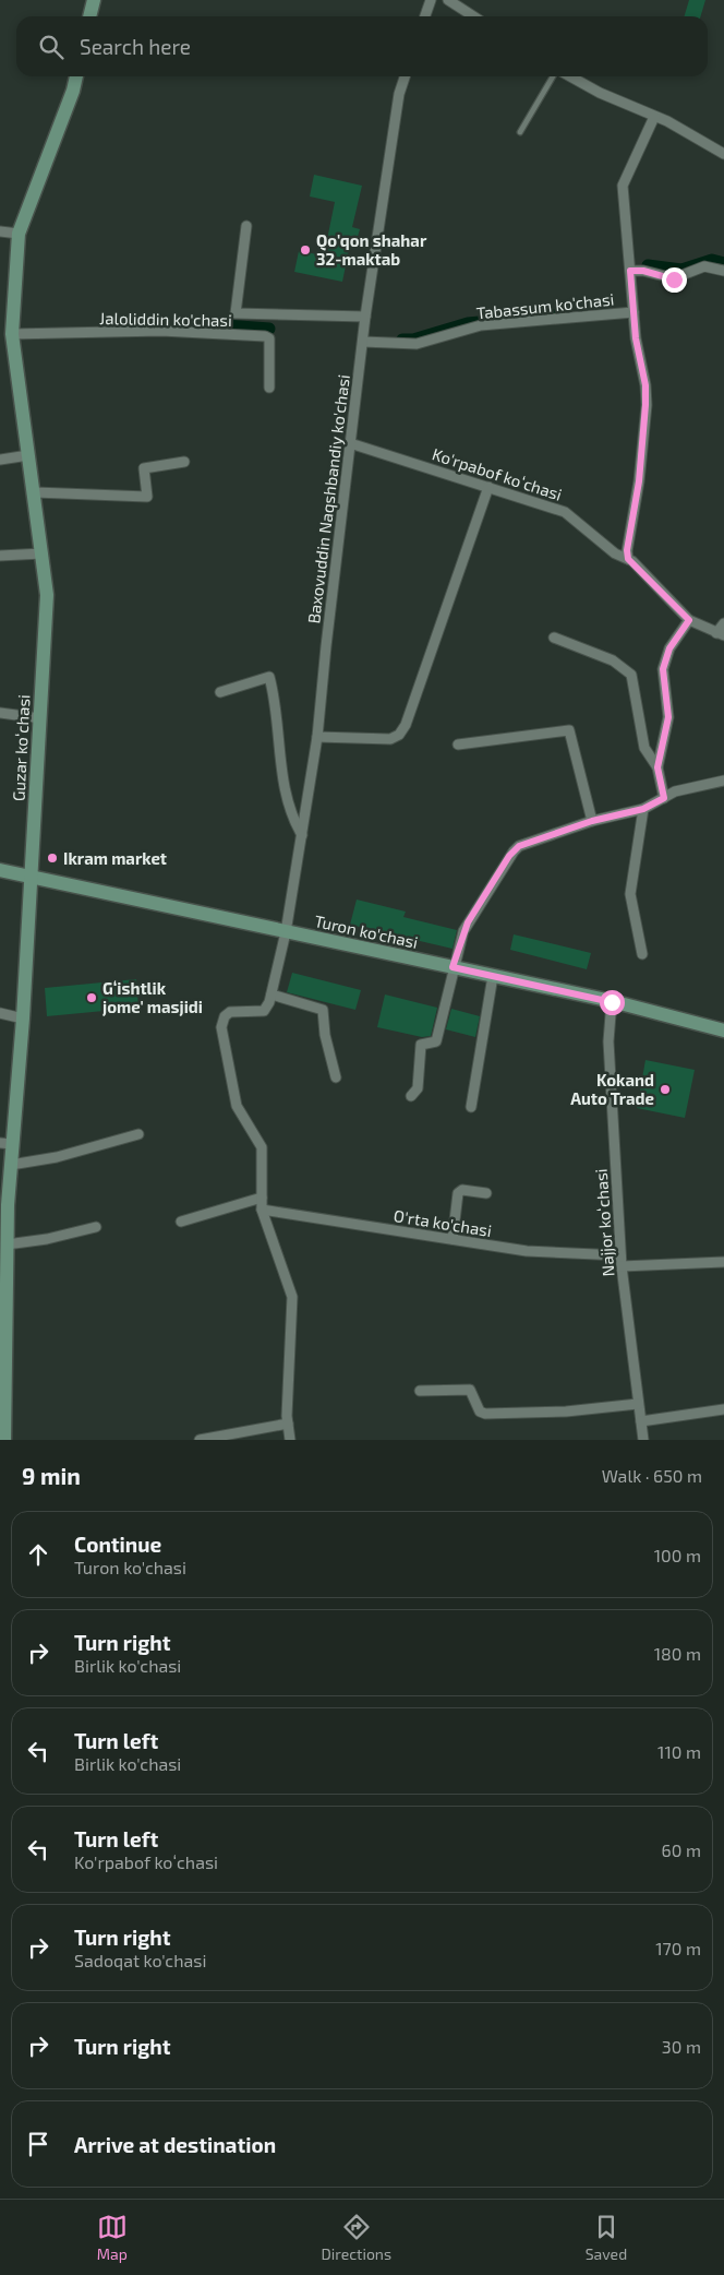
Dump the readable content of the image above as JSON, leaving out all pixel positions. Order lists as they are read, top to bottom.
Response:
{
  "streets": {
    "main road": ["Guzar koʻchasi", "Turon ko'chasi"],
    "street": [
      "Tabassum ko'chasi",
      "Jaloliddin ko'chasi",
      "Ko'rpabof koʻchasi",
      "Baxovuddin Naqshbandiy ko'chasi",
      "O'rta ko'chasi",
      "Najjor koʻchasi"
    ]
  },
  "crossings": [
    ["Tabassum ko'chasi", "Baxovuddin Naqshbandiy ko'chasi"],
    ["Jaloliddin ko'chasi", "Baxovuddin Naqshbandiy ko'chasi"],
    ["Jaloliddin ko'chasi", "Guzar koʻchasi"],
    ["Ko'rpabof koʻchasi", "Baxovuddin Naqshbandiy ko'chasi"],
    ["Baxovuddin Naqshbandiy ko'chasi", "Turon ko'chasi"],
    ["Guzar koʻchasi", "Turon ko'chasi"],
    ["Turon ko'chasi", "Najjor koʻchasi"],
    ["O'rta ko'chasi", "Najjor koʻchasi"]
  ],
  "places": [
    "Qo'qon shahar 32-maktab",
    "Ikram market",
    "Gʻishtlik jome' masjidi",
    "Kokand Auto Trade"
  ],
  "page": {
    "search": "Search here",
    "heading": ["9 min", "Walk · 650 m"],
    "list": [
      ["Continue", "Turon ko'chasi", "100 m"],
      ["Turn right", "Birlik ko'chasi", "180 m"],
      ["Turn left", "Birlik ko'chasi", "110 m"],
      ["Turn left", "Ko'rpabof koʻchasi", "60 m"],
      ["Turn right", "Sadoqat ko'chasi", "170 m"],
      ["Turn right", "30 m"],
      "Arrive at destination"
    ],
    "nav": ["Map", "Directions", "Saved"]
  }
}
